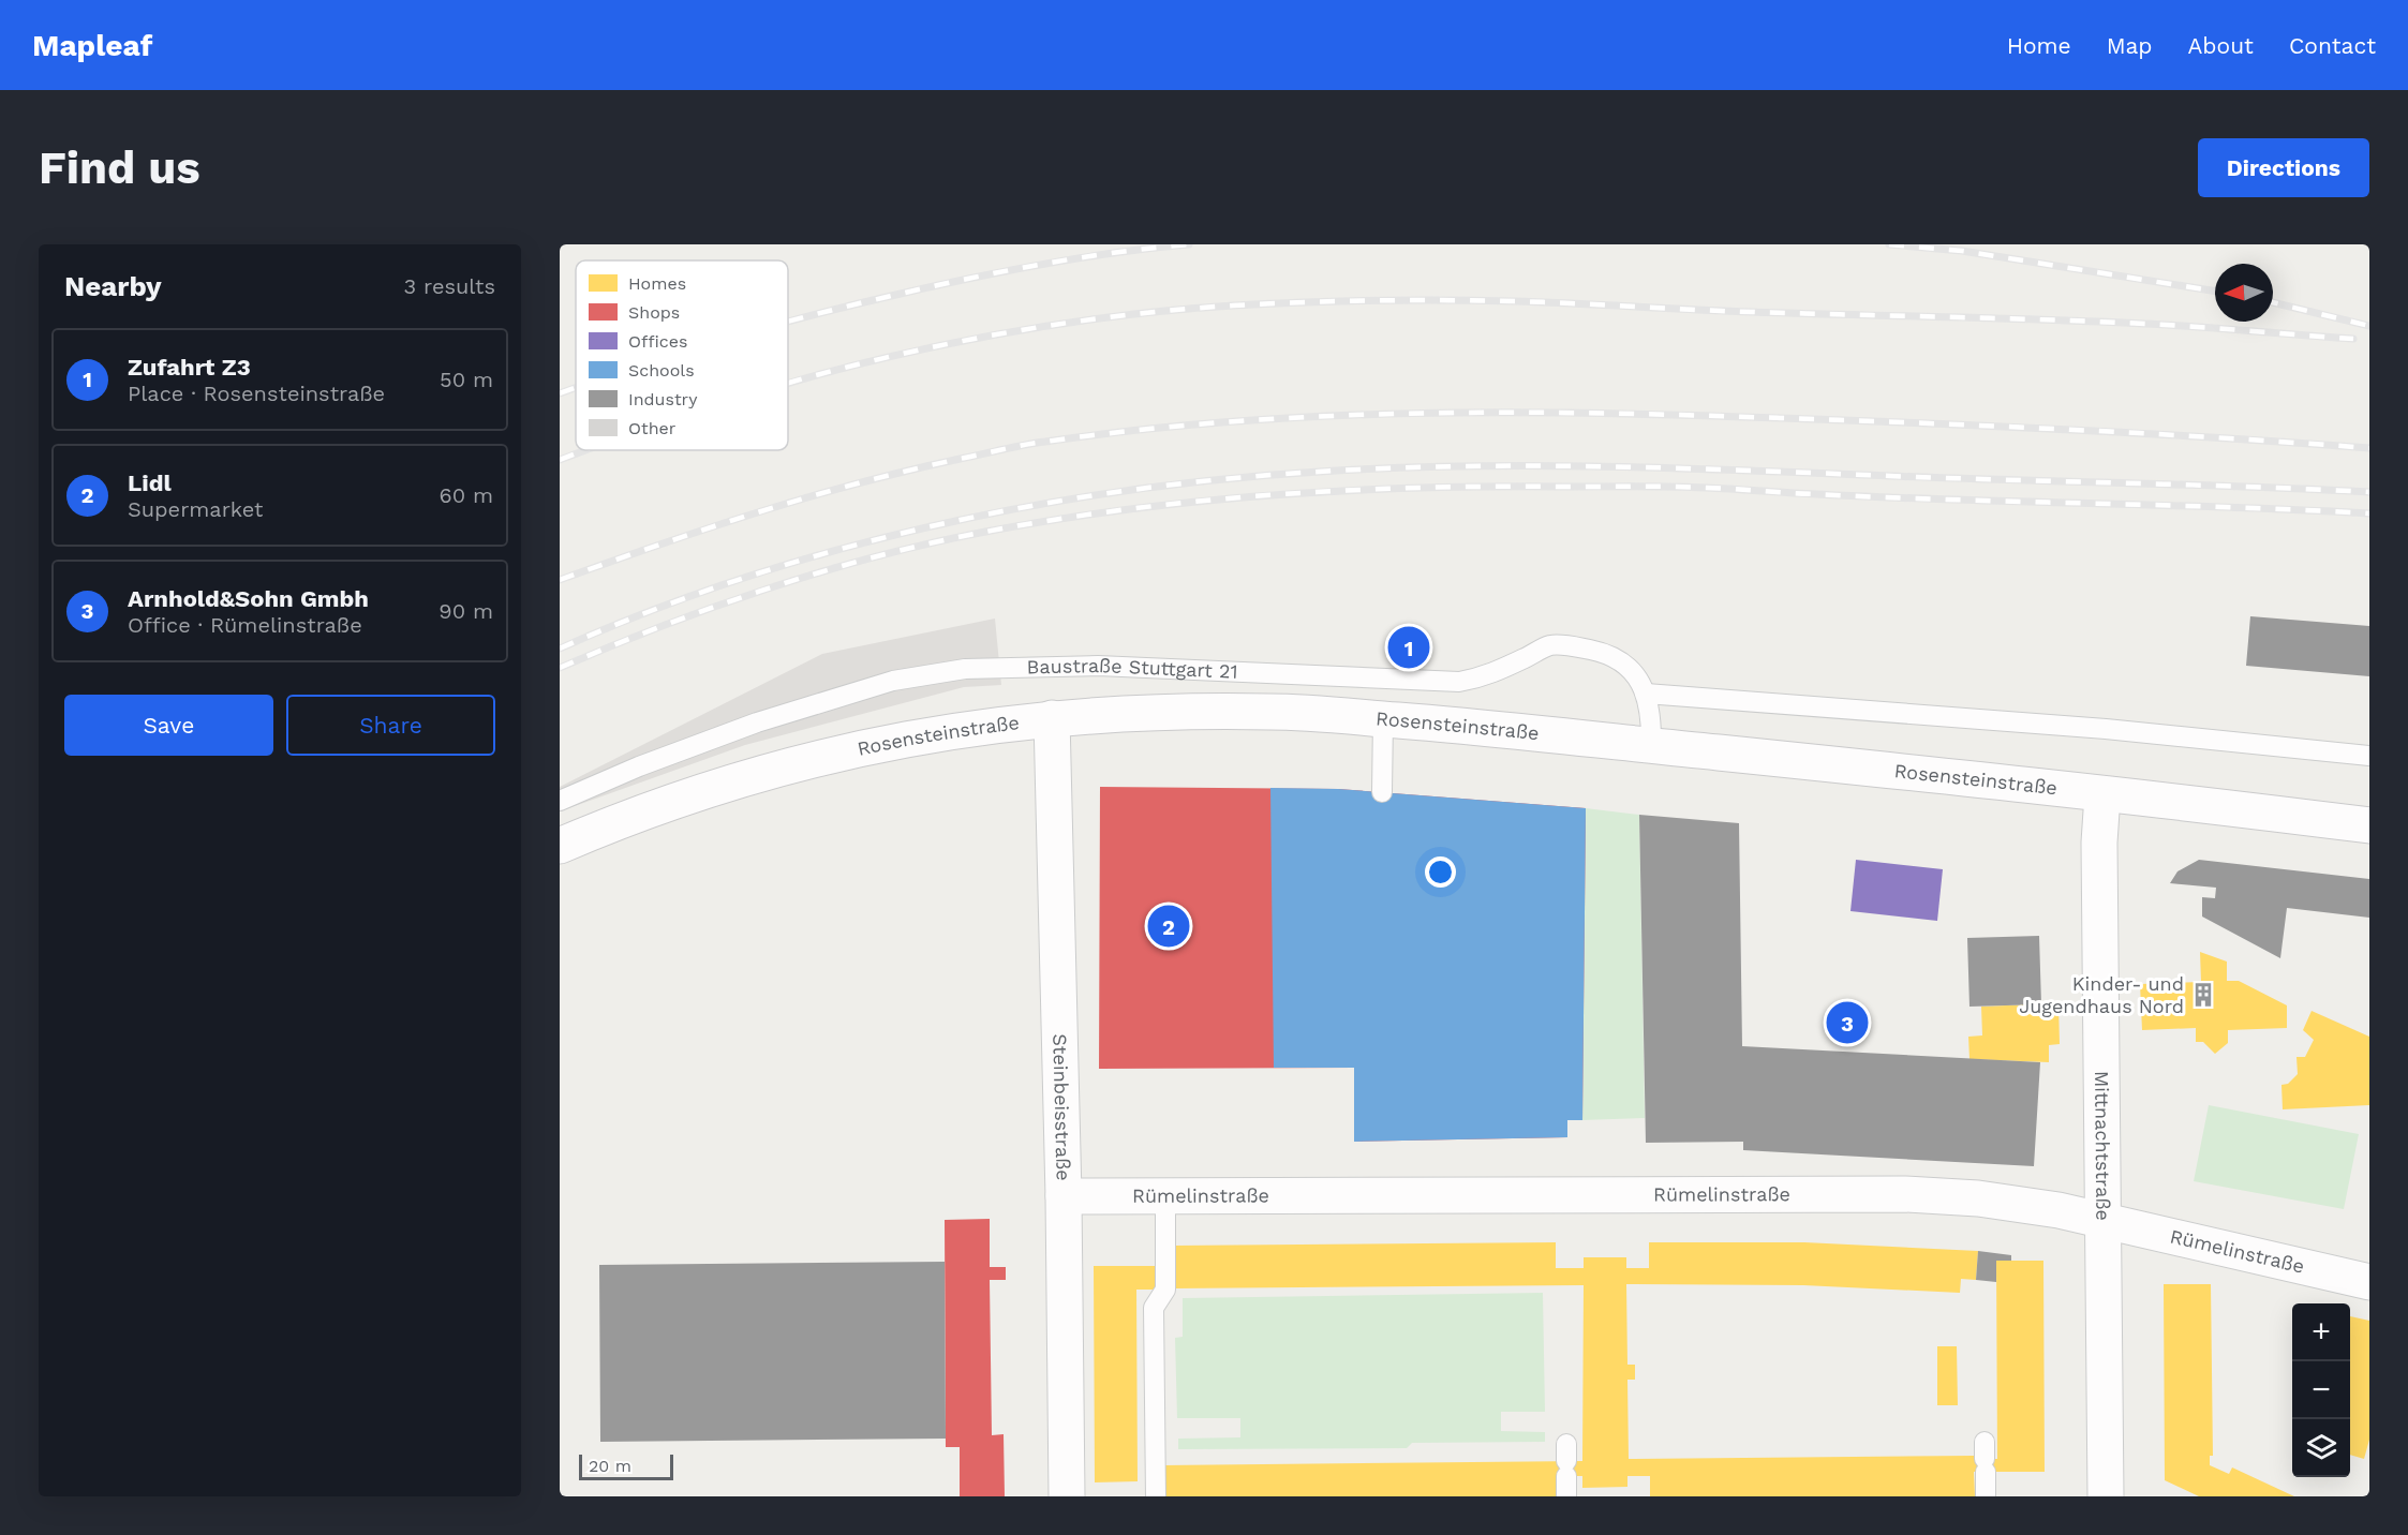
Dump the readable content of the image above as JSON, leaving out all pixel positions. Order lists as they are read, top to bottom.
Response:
{
  "streets": {
    "street": [
      "Rosensteinstraße",
      "Steinbeisstraße",
      "Mittnachtstraße",
      "Rümelinstraße"
    ],
    "lane": ["Baustraße Stuttgart 21"]
  },
  "crossings": [
    ["Baustraße Stuttgart 21", "Rosensteinstraße"],
    ["Rosensteinstraße", "Steinbeisstraße"],
    ["Rosensteinstraße", "Mittnachtstraße"],
    ["Steinbeisstraße", "Rümelinstraße"],
    ["Mittnachtstraße", "Rümelinstraße"]
  ],
  "places": {
    "building": ["Kinder- und Jugendhaus Nord"]
  },
  "legend": [
    "Homes",
    "Shops",
    "Offices",
    "Schools",
    "Industry",
    "Other"
  ],
  "scale_bar": "20 m",
  "north": "left",
  "page": {
    "header": "Mapleaf",
    "nav": [
      "Home",
      "Map",
      "About",
      "Contact"
    ],
    "buttons": [
      "Directions",
      ["Save", "Share"]
    ],
    "title": "Find us",
    "heading": ["Nearby", "3 results"],
    "list": [
      {
        "mark": "1",
        "name": "Zufahrt Z3",
        "note": "Place · Rosensteinstraße",
        "value": "50 m"
      },
      {
        "mark": "2",
        "name": "Lidl",
        "note": "Supermarket",
        "value": "60 m"
      },
      {
        "mark": "3",
        "name": "Arnhold&Sohn Gmbh",
        "note": "Office · Rümelinstraße",
        "value": "90 m"
      }
    ],
    "pins": ["1", "2", "3"],
    "map_buttons": ["+", "−"],
    "scale": "20 m"
  }
}
